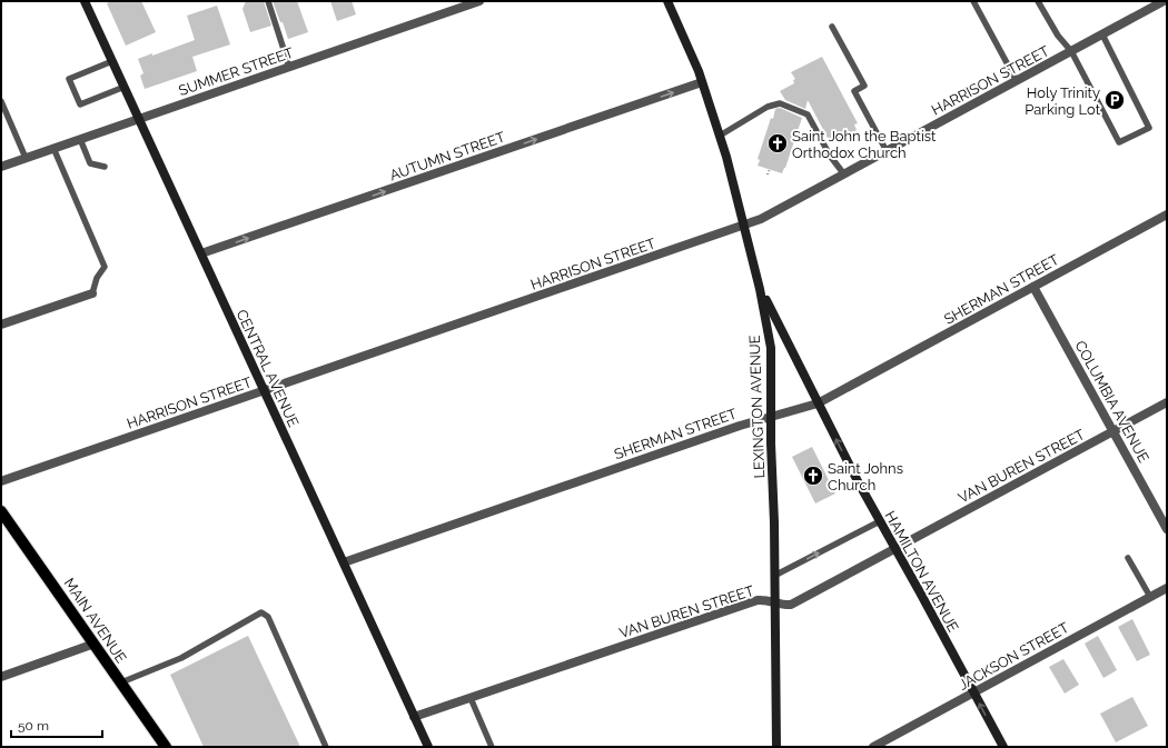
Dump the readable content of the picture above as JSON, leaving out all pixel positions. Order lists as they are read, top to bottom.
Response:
{
  "streets": {
    "main road": [
      "CENTRAL AVENUE",
      "LEXINGTON AVENUE",
      "HAMILTON AVENUE",
      "MAIN AVENUE"
    ],
    "street": [
      "SUMMER STREET",
      "HARRISON STREET",
      "AUTUMN STREET",
      "SHERMAN STREET",
      "COLUMBIA AVENUE",
      "VAN BUREN STREET",
      "JACKSON STREET"
    ]
  },
  "crossings": [
    ["SUMMER STREET", "CENTRAL AVENUE"],
    ["HARRISON STREET", "CENTRAL AVENUE"],
    ["HARRISON STREET", "LEXINGTON AVENUE"],
    ["AUTUMN STREET", "CENTRAL AVENUE"],
    ["AUTUMN STREET", "LEXINGTON AVENUE"],
    ["SHERMAN STREET", "CENTRAL AVENUE"],
    ["SHERMAN STREET", "COLUMBIA AVENUE"],
    ["SHERMAN STREET", "LEXINGTON AVENUE"],
    ["SHERMAN STREET", "HAMILTON AVENUE"],
    ["CENTRAL AVENUE", "VAN BUREN STREET"],
    ["COLUMBIA AVENUE", "VAN BUREN STREET"],
    ["LEXINGTON AVENUE", "VAN BUREN STREET"],
    ["LEXINGTON AVENUE", "HAMILTON AVENUE"],
    ["VAN BUREN STREET", "HAMILTON AVENUE"],
    ["HAMILTON AVENUE", "JACKSON STREET"]
  ],
  "one_way": ["AUTUMN STREET", "HAMILTON AVENUE"],
  "places": {
    "parking": ["Holy Trinity Parking Lot"],
    "church": ["Saint John the Baptist Orthodox Church", "Saint Johns Church"]
  },
  "scale_bar": "50 m"
}
